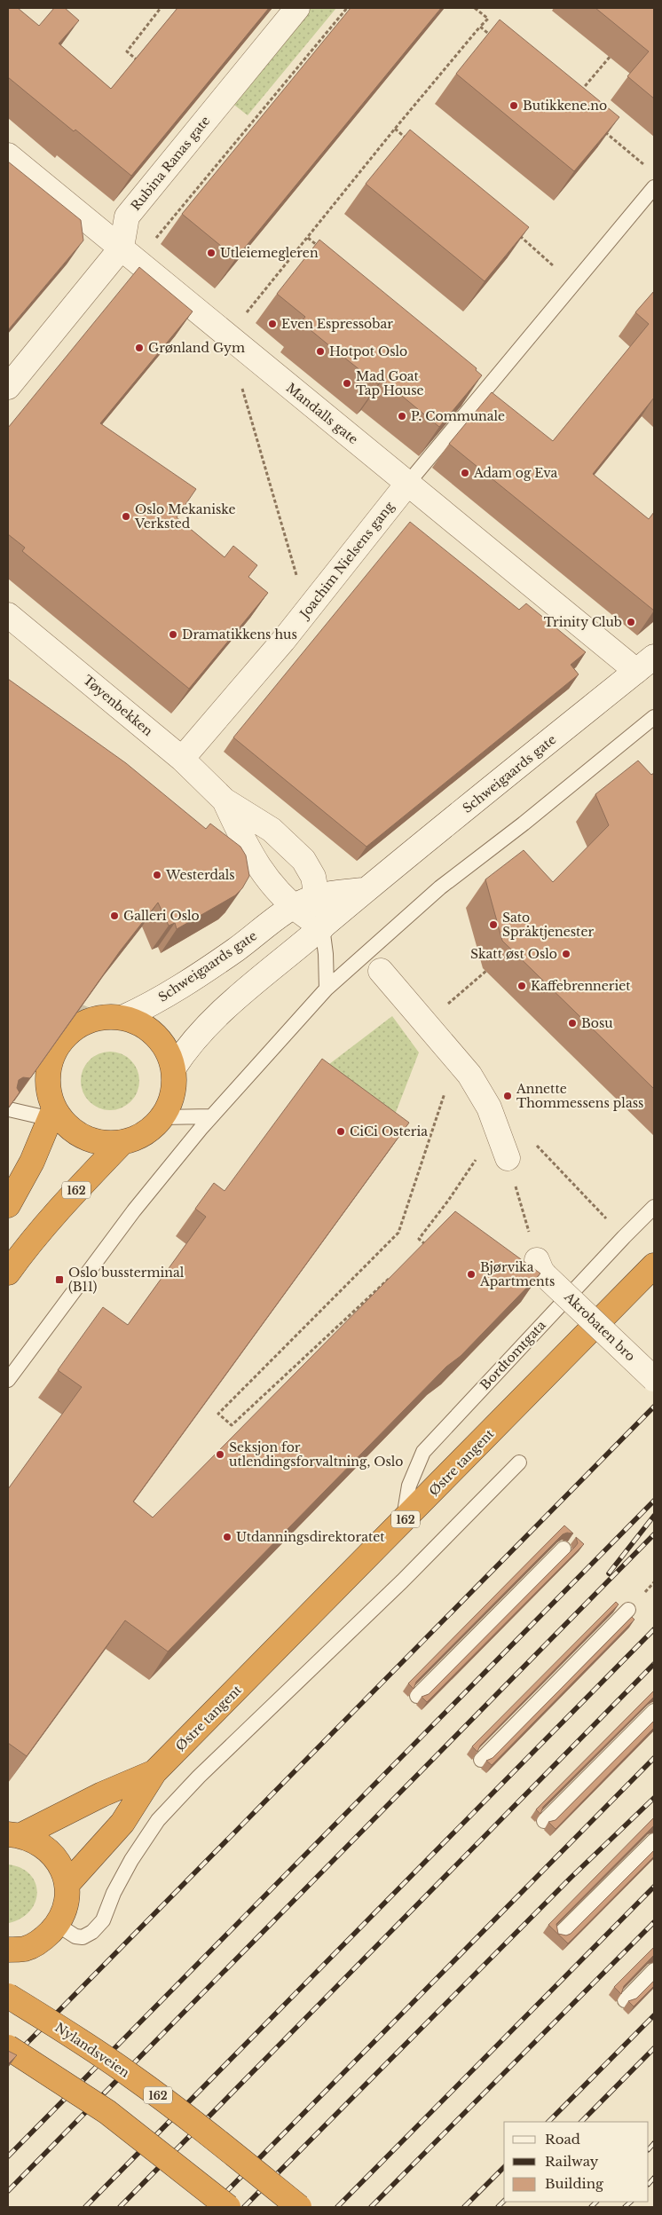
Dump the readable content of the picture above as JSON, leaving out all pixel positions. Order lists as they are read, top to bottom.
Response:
{
  "streets": {
    "highway": ["162", "Østre tangent", "Nylandsveien"],
    "street": [
      "Rubina Ranas gate",
      "Mandalls gate",
      "Joachim Nielsens gang",
      "Tøyenbekken",
      "Schweigaards gate",
      "Akrobaten bro"
    ],
    "lane": ["Bordtomtgata"]
  },
  "crossings": [
    ["Rubina Ranas gate", "Mandalls gate"],
    ["Mandalls gate", "Joachim Nielsens gang"],
    ["Mandalls gate", "Schweigaards gate"],
    ["Joachim Nielsens gang", "Tøyenbekken"],
    ["Tøyenbekken", "Schweigaards gate"],
    ["Schweigaards gate", "162"],
    ["162", "Østre tangent"],
    ["Bordtomtgata", "Østre tangent"]
  ],
  "places": {
    "other": [
      "Butikkene.no",
      "Utleiemegleren",
      "Even Espressobar",
      "Grønland Gym",
      "Hotpot Oslo",
      "Mad Goat Tap House",
      "P. Communale",
      "Adam og Eva",
      "Oslo Mekaniske Verksted",
      "Trinity Club",
      "Dramatikkens hus",
      "Westerdals",
      "Galleri Oslo",
      "Sato Språktjenester",
      "Skatt øst Oslo",
      "Kaffebrenneriet",
      "Bosu",
      "Annette Thommessens plass",
      "CiCi Osteria",
      "Bjørvika Apartments",
      "Seksjon for utlendingsforvaltning, Oslo",
      "Utdanningsdirektoratet"
    ],
    "transit": ["Oslo bussterminal (B11)"]
  },
  "legend": ["Road", "Railway", "Building"]
}
